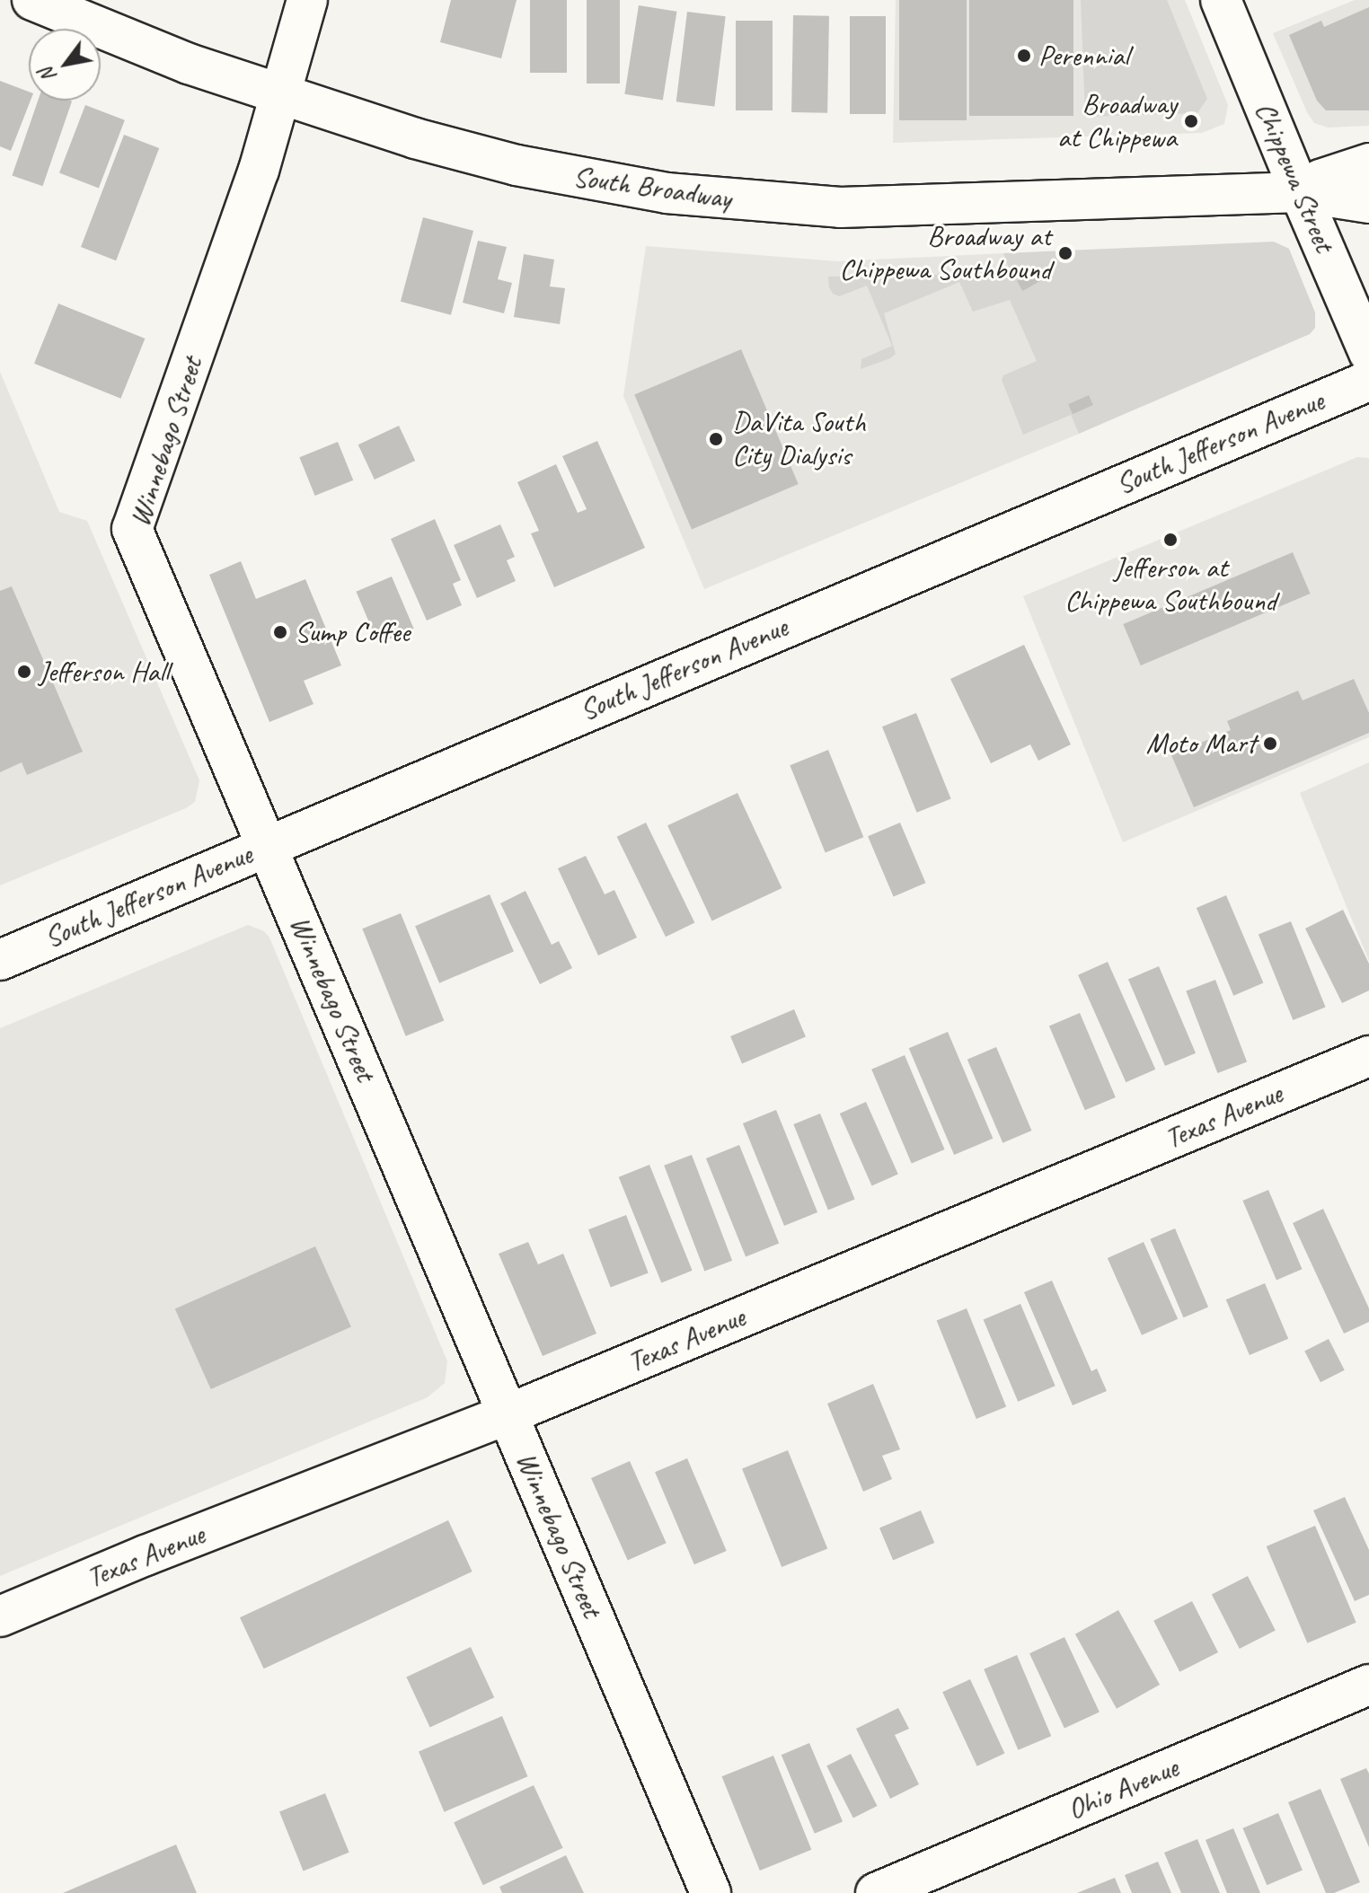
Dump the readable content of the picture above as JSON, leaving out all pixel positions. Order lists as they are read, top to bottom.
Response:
{
  "streets": {
    "street": [
      "Chippewa Street",
      "South Broadway",
      "Winnebago Street",
      "South Jefferson Avenue",
      "Texas Avenue",
      "Ohio Avenue"
    ]
  },
  "crossings": [
    ["Chippewa Street", "South Broadway"],
    ["South Broadway", "Winnebago Street"],
    ["Winnebago Street", "South Jefferson Avenue"],
    ["Winnebago Street", "Texas Avenue"]
  ],
  "places": [
    "Perennial",
    "Broadway at Chippewa",
    "Broadway at Chippewa Southbound",
    "DaVita South City Dialysis",
    "Jefferson at Chippewa Southbound",
    "Sump Coffee",
    "Jefferson Hall",
    "Moto Mart"
  ],
  "north": "bottom left"
}
